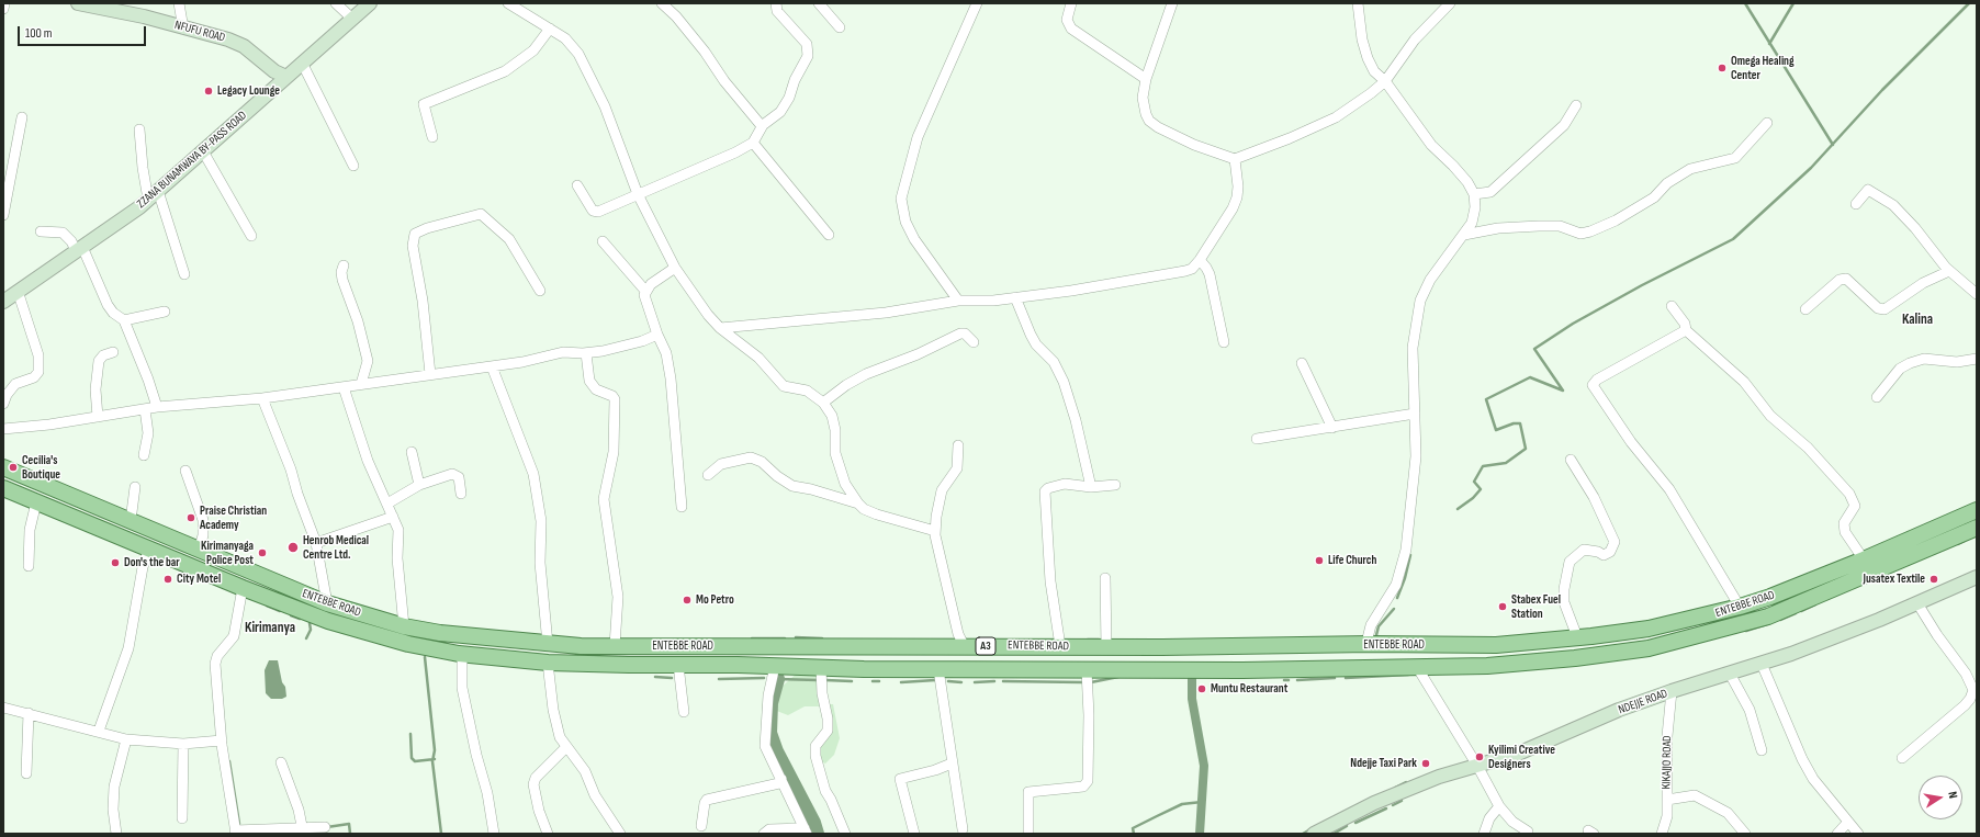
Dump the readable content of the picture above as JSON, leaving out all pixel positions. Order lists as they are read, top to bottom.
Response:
{
  "streets": {
    "main road": ["ENTEBBE ROAD", "A3"],
    "street": [
      "NFUFU ROAD",
      "ZZANA BUNAMWAYA BY-PASS ROAD",
      "NDEJJE ROAD",
      "KIKAJJO ROAD"
    ]
  },
  "crossings": [
    ["NFUFU ROAD", "ZZANA BUNAMWAYA BY-PASS ROAD"],
    ["NDEJJE ROAD", "KIKAJJO ROAD"]
  ],
  "districts": ["Kalina", "Kirimanya"],
  "places": [
    "Omega Healing Center",
    "Legacy Lounge",
    "Cecilia's Boutique",
    "Praise Christian Academy",
    "Henrob Medical Centre Ltd.",
    "Kirimanyaga Police Post",
    "Life Church",
    "Don's the bar",
    "City Motel",
    "Jusatex Textile",
    "Mo Petro",
    "Stabex Fuel Station",
    "Muntu Restaurant",
    "Kyilimi Creative Designers",
    "Ndejje Taxi Park"
  ],
  "scale_bar": "100 m",
  "north": "right"
}
